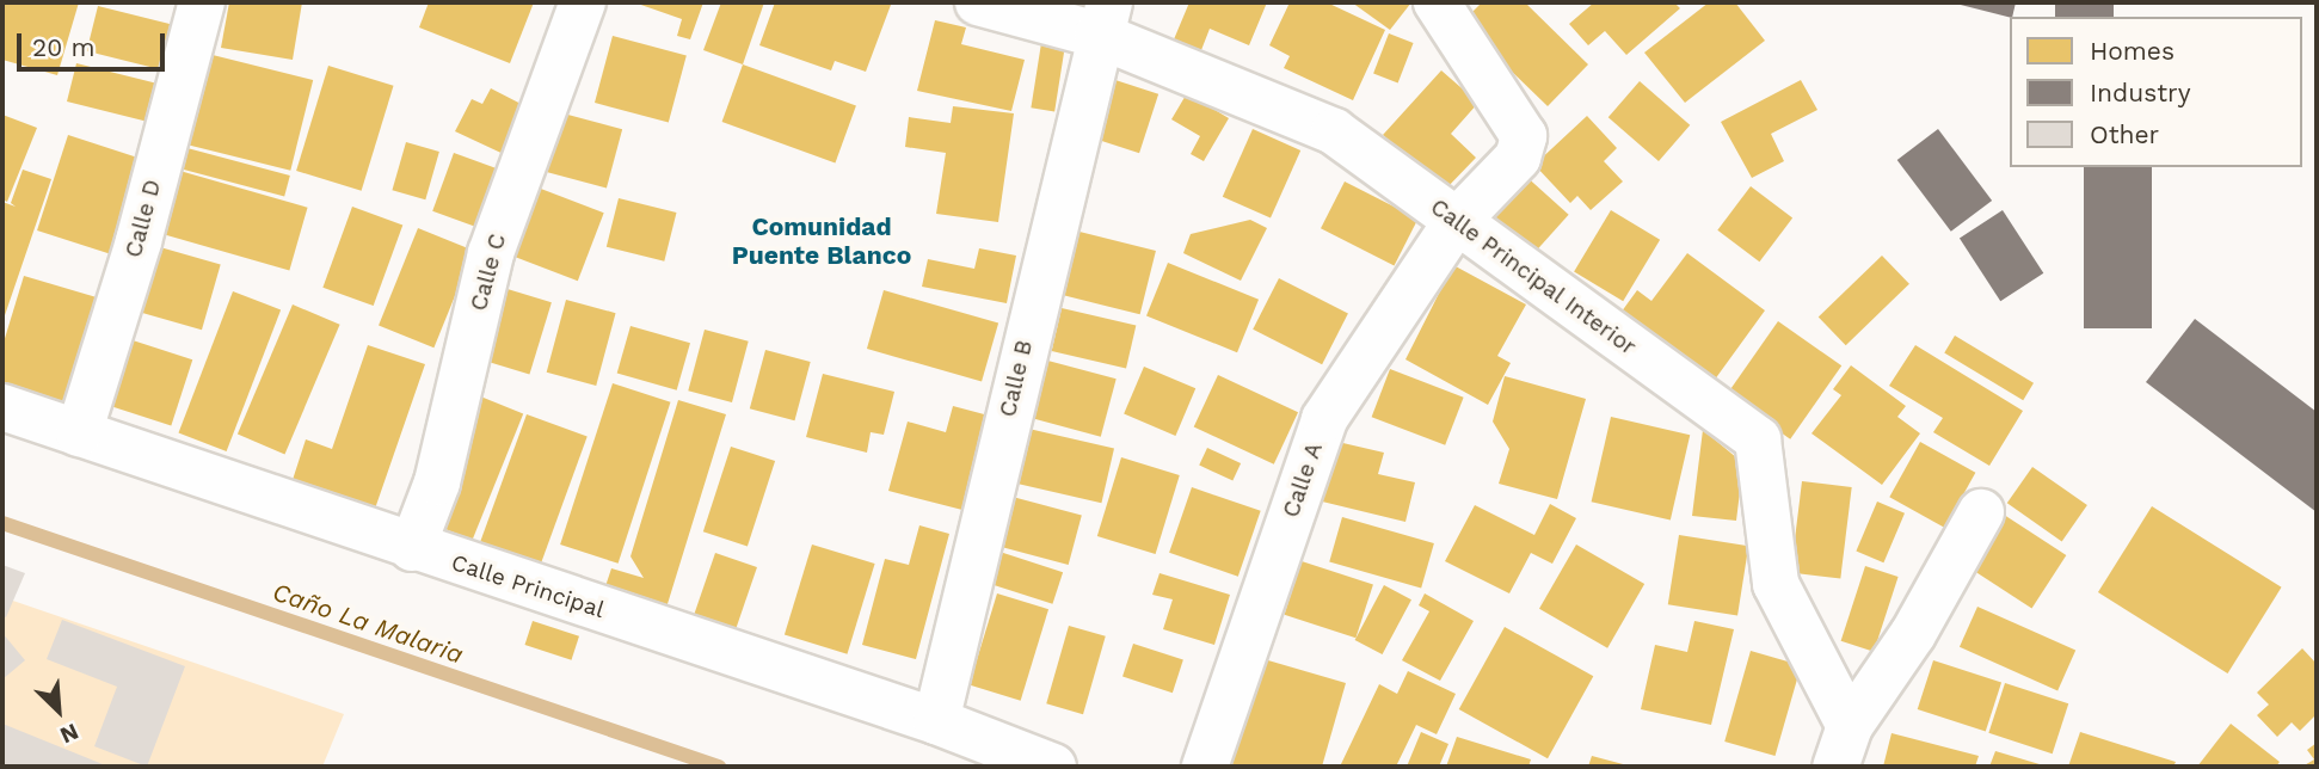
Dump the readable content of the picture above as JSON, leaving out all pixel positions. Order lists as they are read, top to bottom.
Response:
{
  "streets": {
    "street": [
      "Calle D",
      "Calle C",
      "Calle Principal Interior",
      "Calle B",
      "Calle A",
      "Calle Principal"
    ]
  },
  "crossings": [
    ["Calle D", "Calle Principal"],
    ["Calle C", "Calle Principal"],
    ["Calle Principal Interior", "Calle B"],
    ["Calle Principal Interior", "Calle A"],
    ["Calle B", "Calle Principal"]
  ],
  "districts": ["Comunidad Puente Blanco"],
  "water": ["Caño La Malaria"],
  "legend": ["Homes", "Industry", "Other"],
  "scale_bar": "20 m",
  "north": "bottom right"
}
